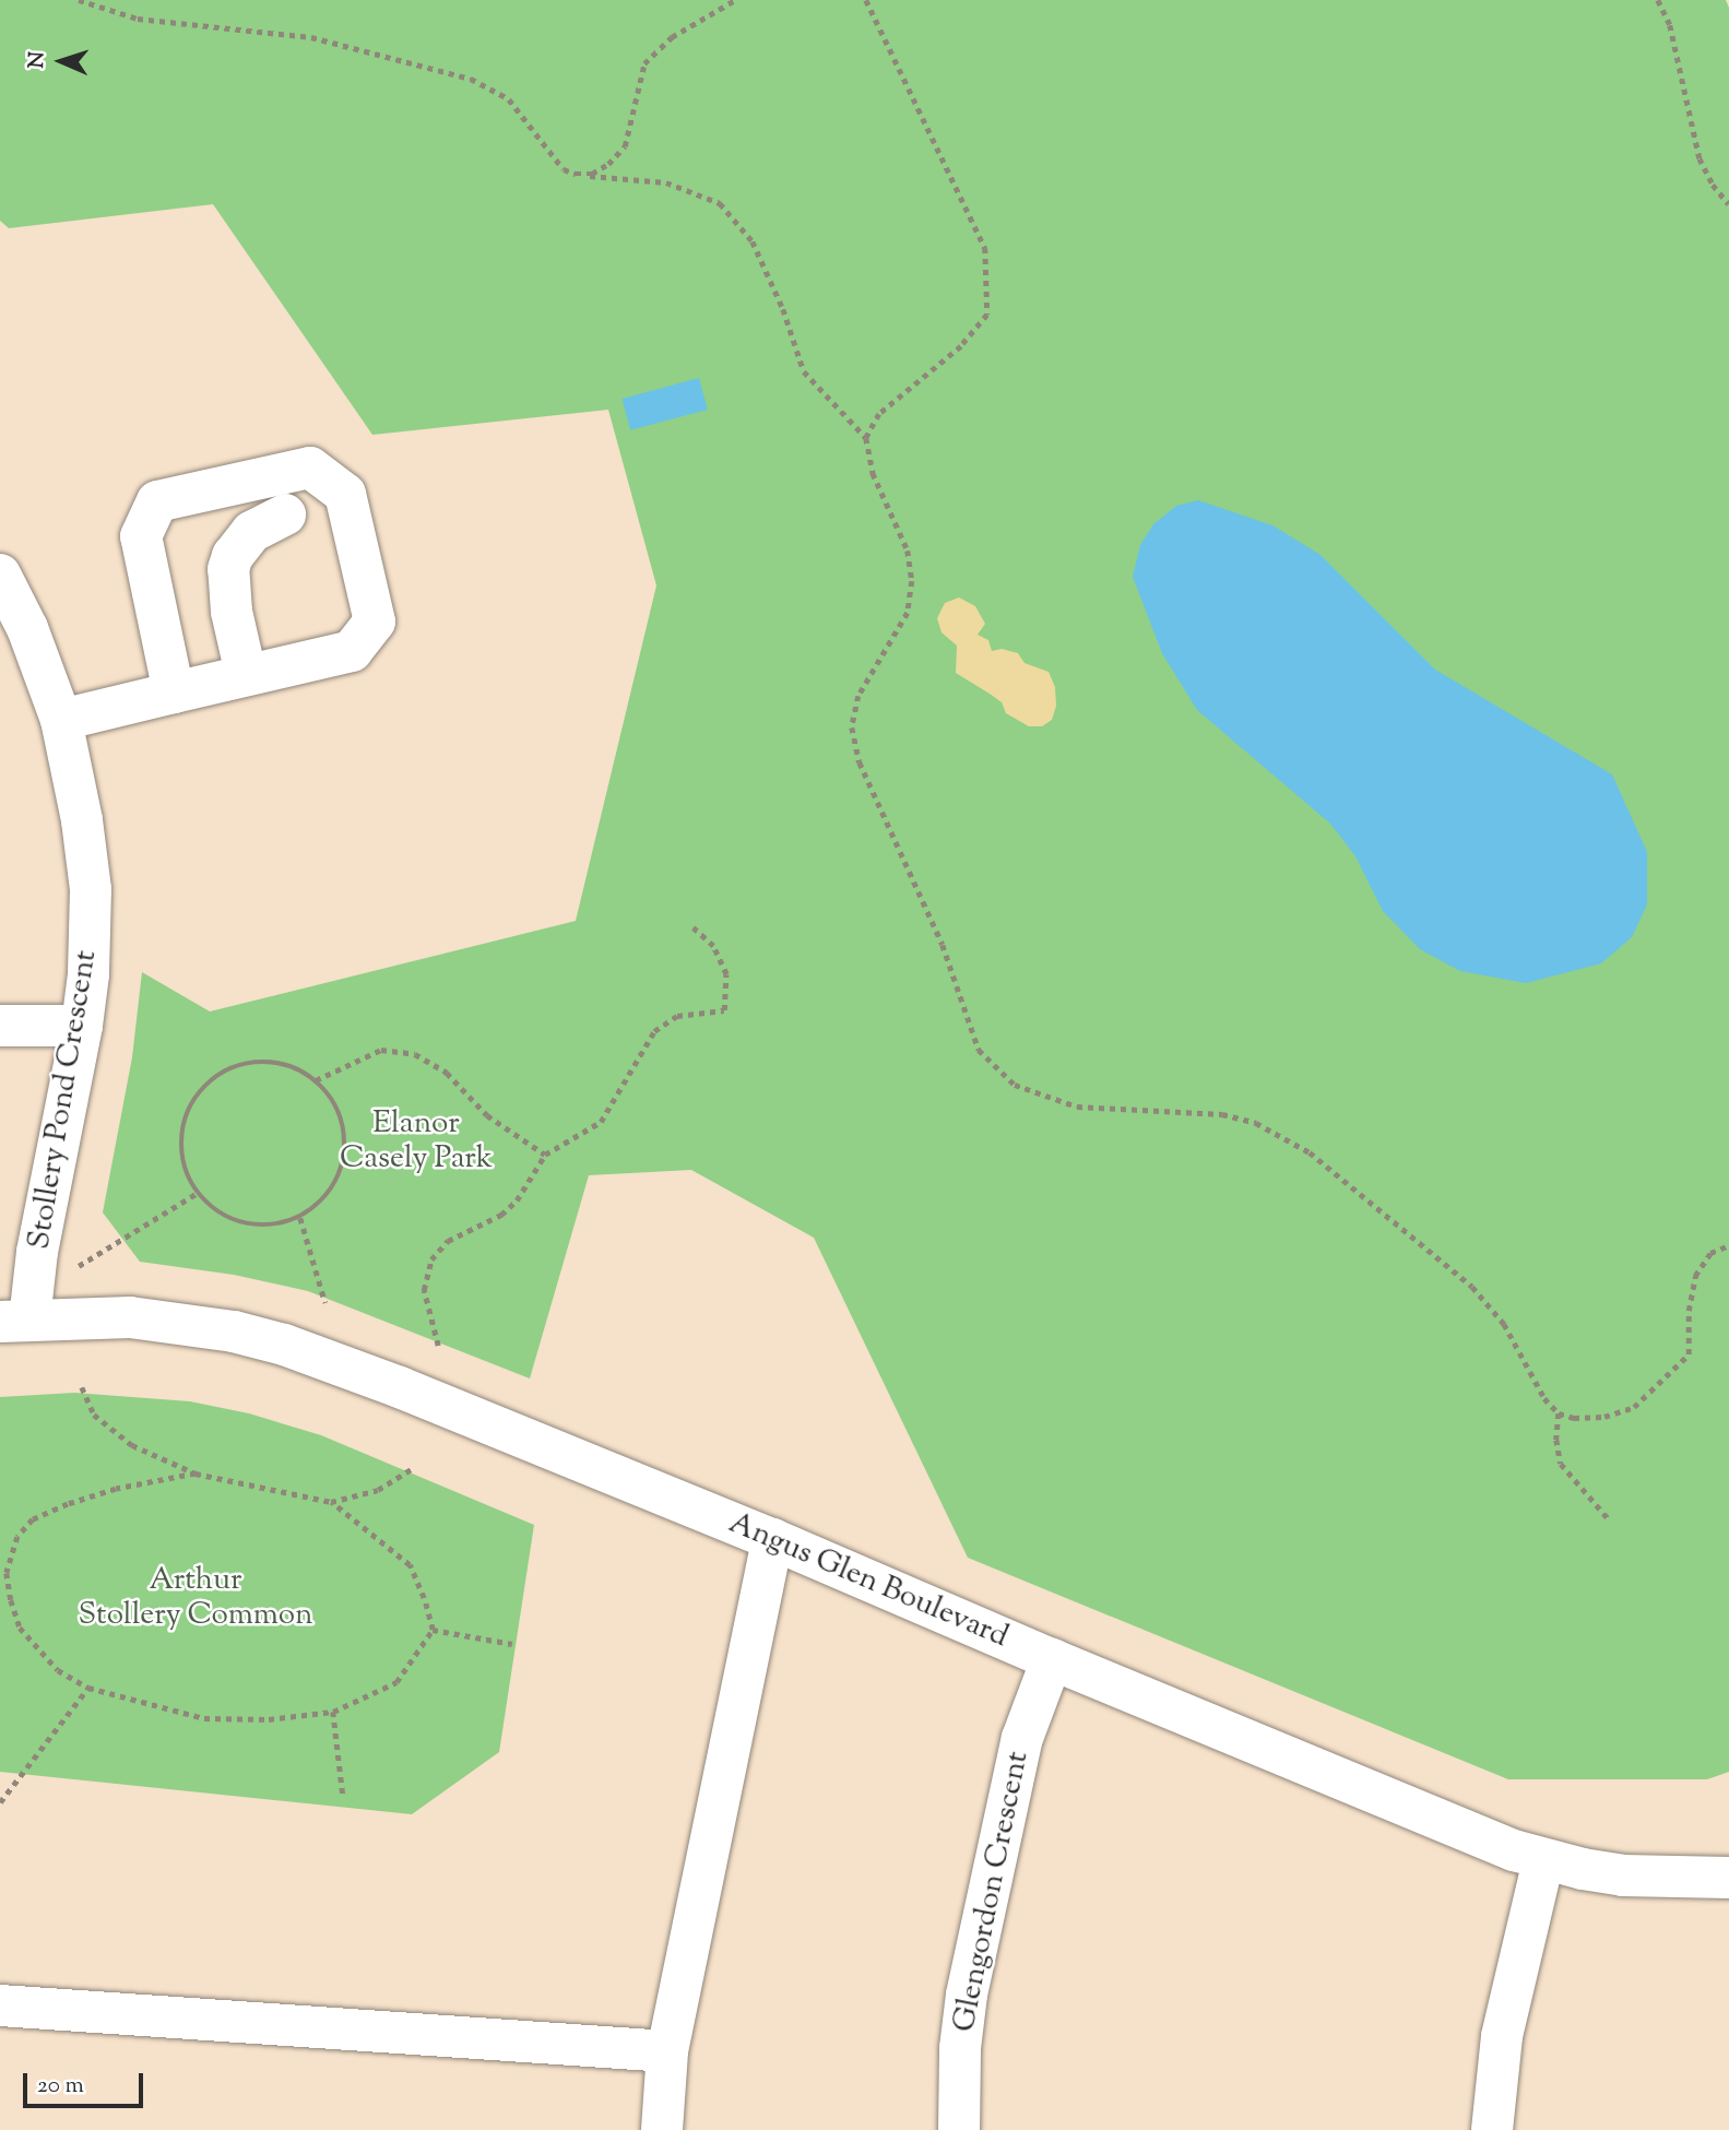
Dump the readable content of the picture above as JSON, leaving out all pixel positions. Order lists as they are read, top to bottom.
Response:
{
  "streets": {
    "street": ["Stollery Pond Crescent", "Angus Glen Boulevard", "Glengordon Crescent"]
  },
  "crossings": [
    ["Stollery Pond Crescent", "Angus Glen Boulevard"],
    ["Angus Glen Boulevard", "Glengordon Crescent"]
  ],
  "parks": ["Elanor Casely Park", "Arthur Stollery Common"],
  "scale_bar": "20 m",
  "north": "left"
}
